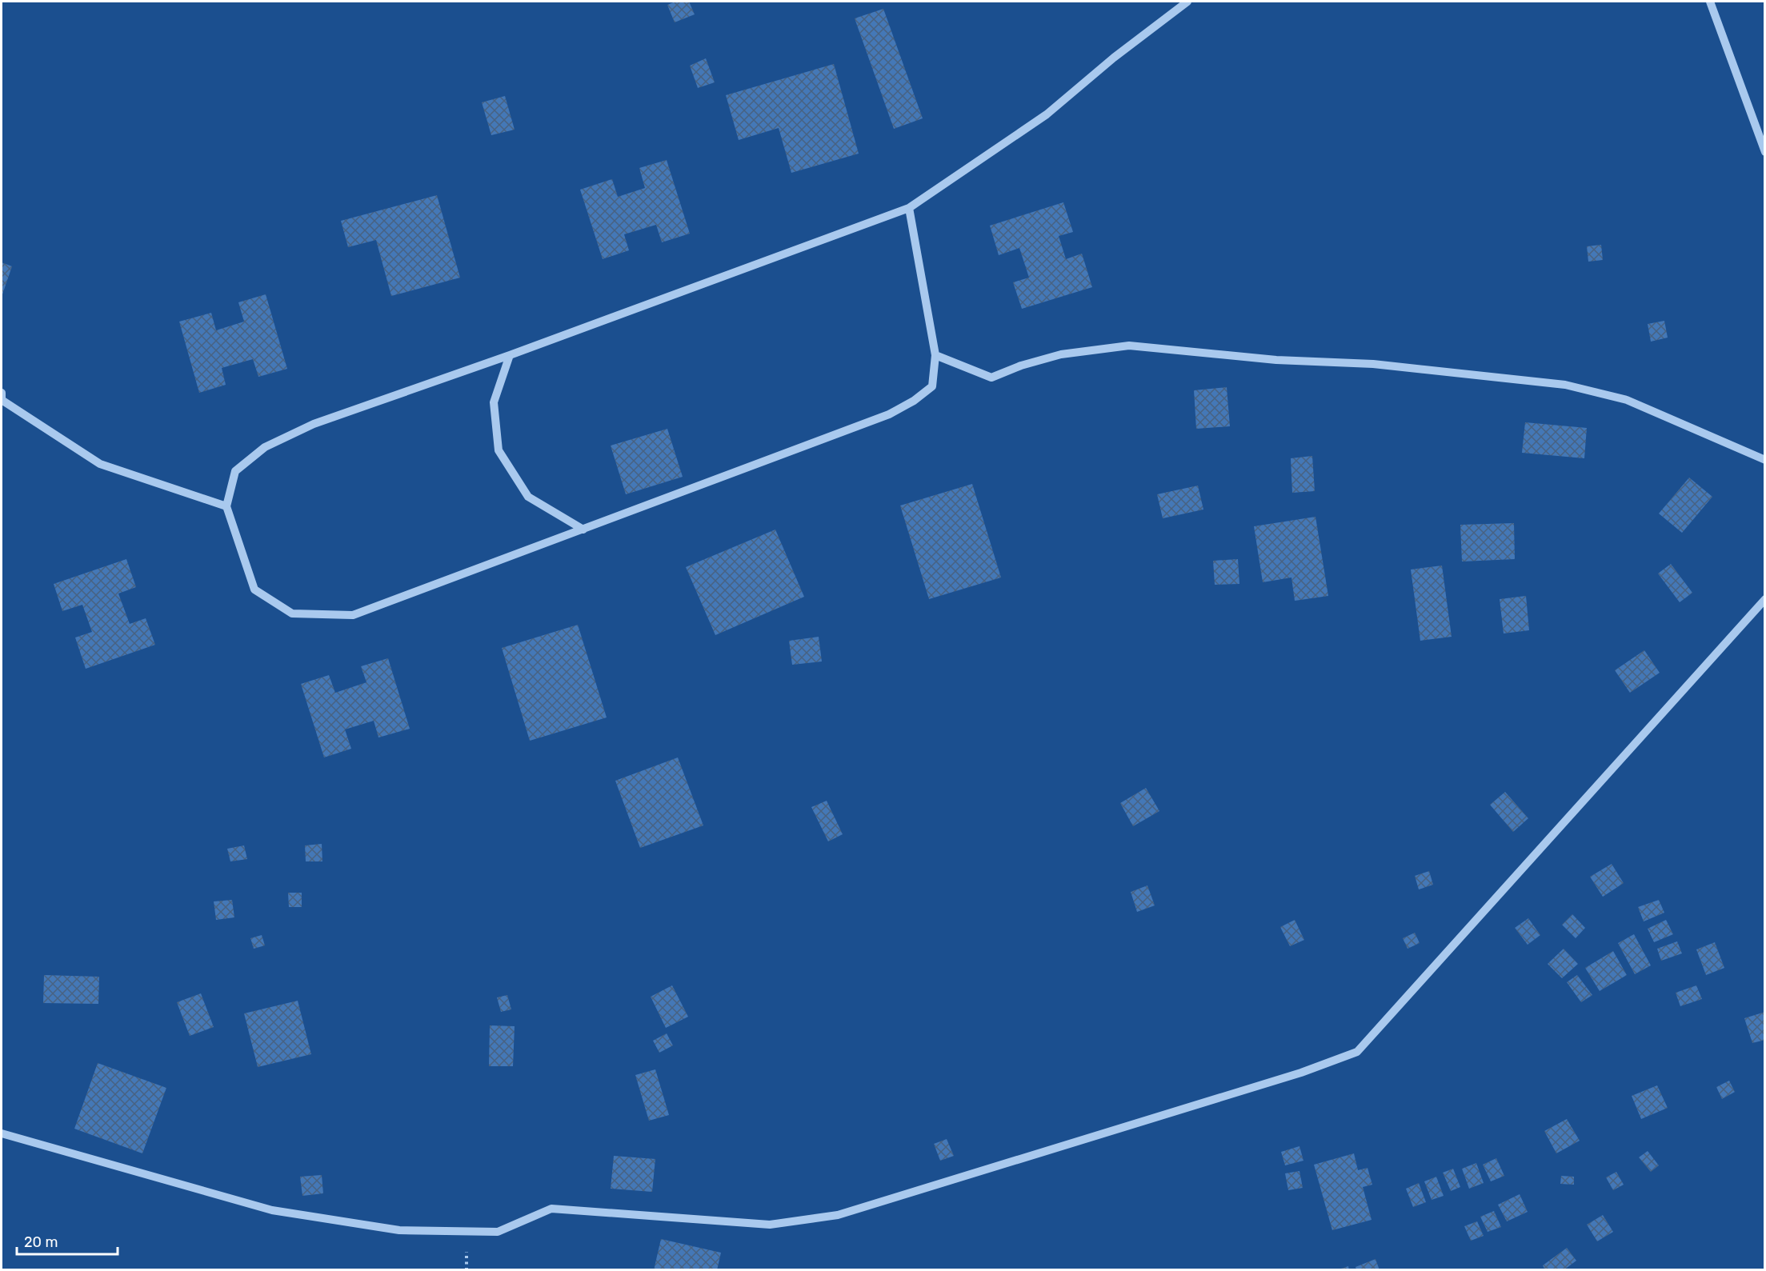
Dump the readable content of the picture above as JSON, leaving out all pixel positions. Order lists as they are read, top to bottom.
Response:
{
  "scale_bar": "20 m"
}
